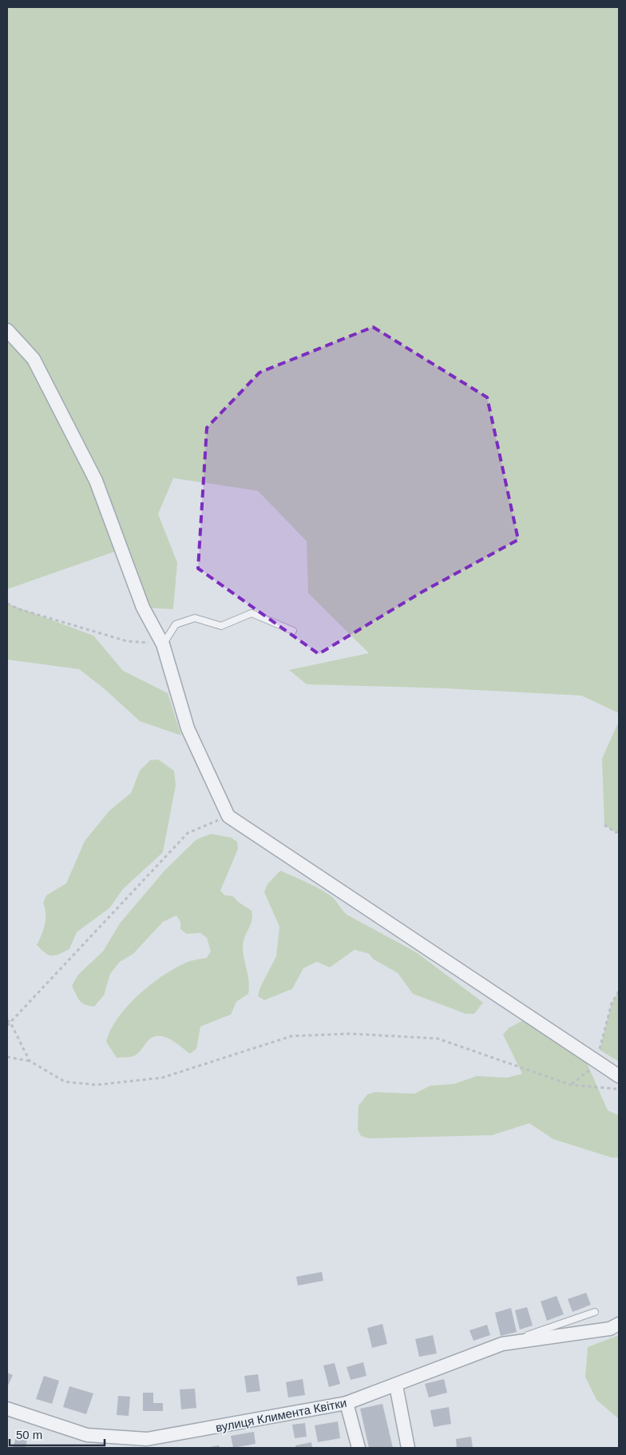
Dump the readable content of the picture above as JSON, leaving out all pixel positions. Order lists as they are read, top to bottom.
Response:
{
  "streets": {
    "street": ["вулиця Климента Квітки"]
  },
  "scale_bar": "50 m"
}
